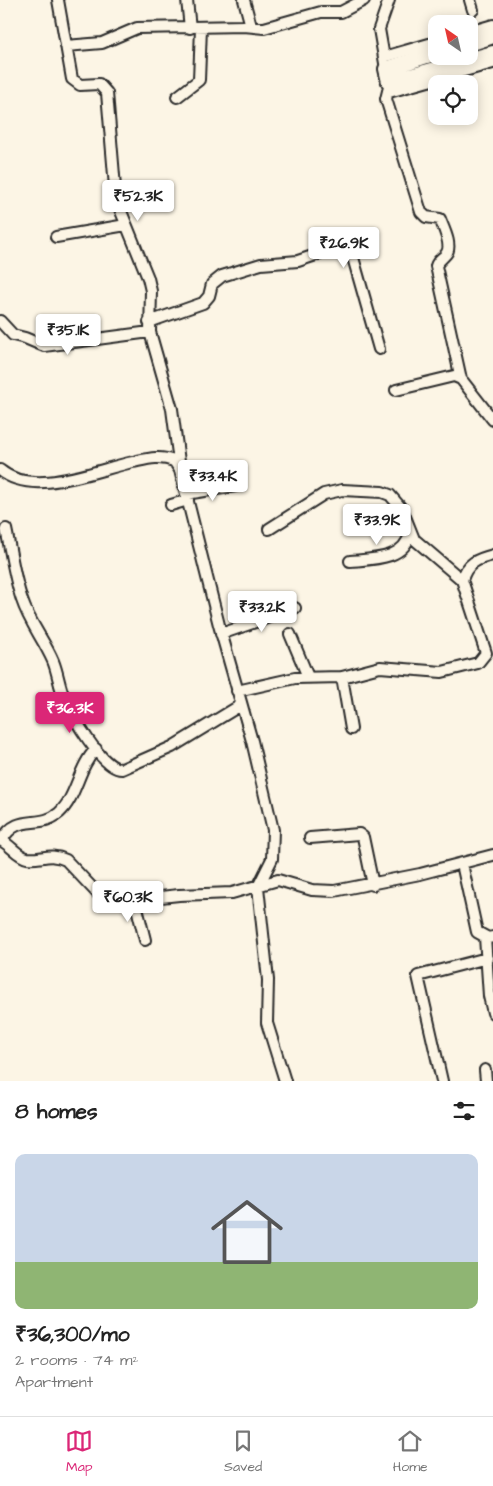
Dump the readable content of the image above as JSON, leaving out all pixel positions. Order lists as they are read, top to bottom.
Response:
{
  "north": "top left",
  "page": {
    "price": [
      "₹52.3K",
      "₹26.9K",
      "₹35.1K",
      "₹33.4K",
      "₹33.9K",
      "₹33.2K",
      "₹36.3K",
      "₹60.3K"
    ],
    "heading": "8 homes",
    "list": [
      {
        "name": "₹36,300/mo",
        "note": "2 rooms · 74 m² · Apartment"
      }
    ],
    "tabs": ["Map", "Saved", "Home"]
  }
}
